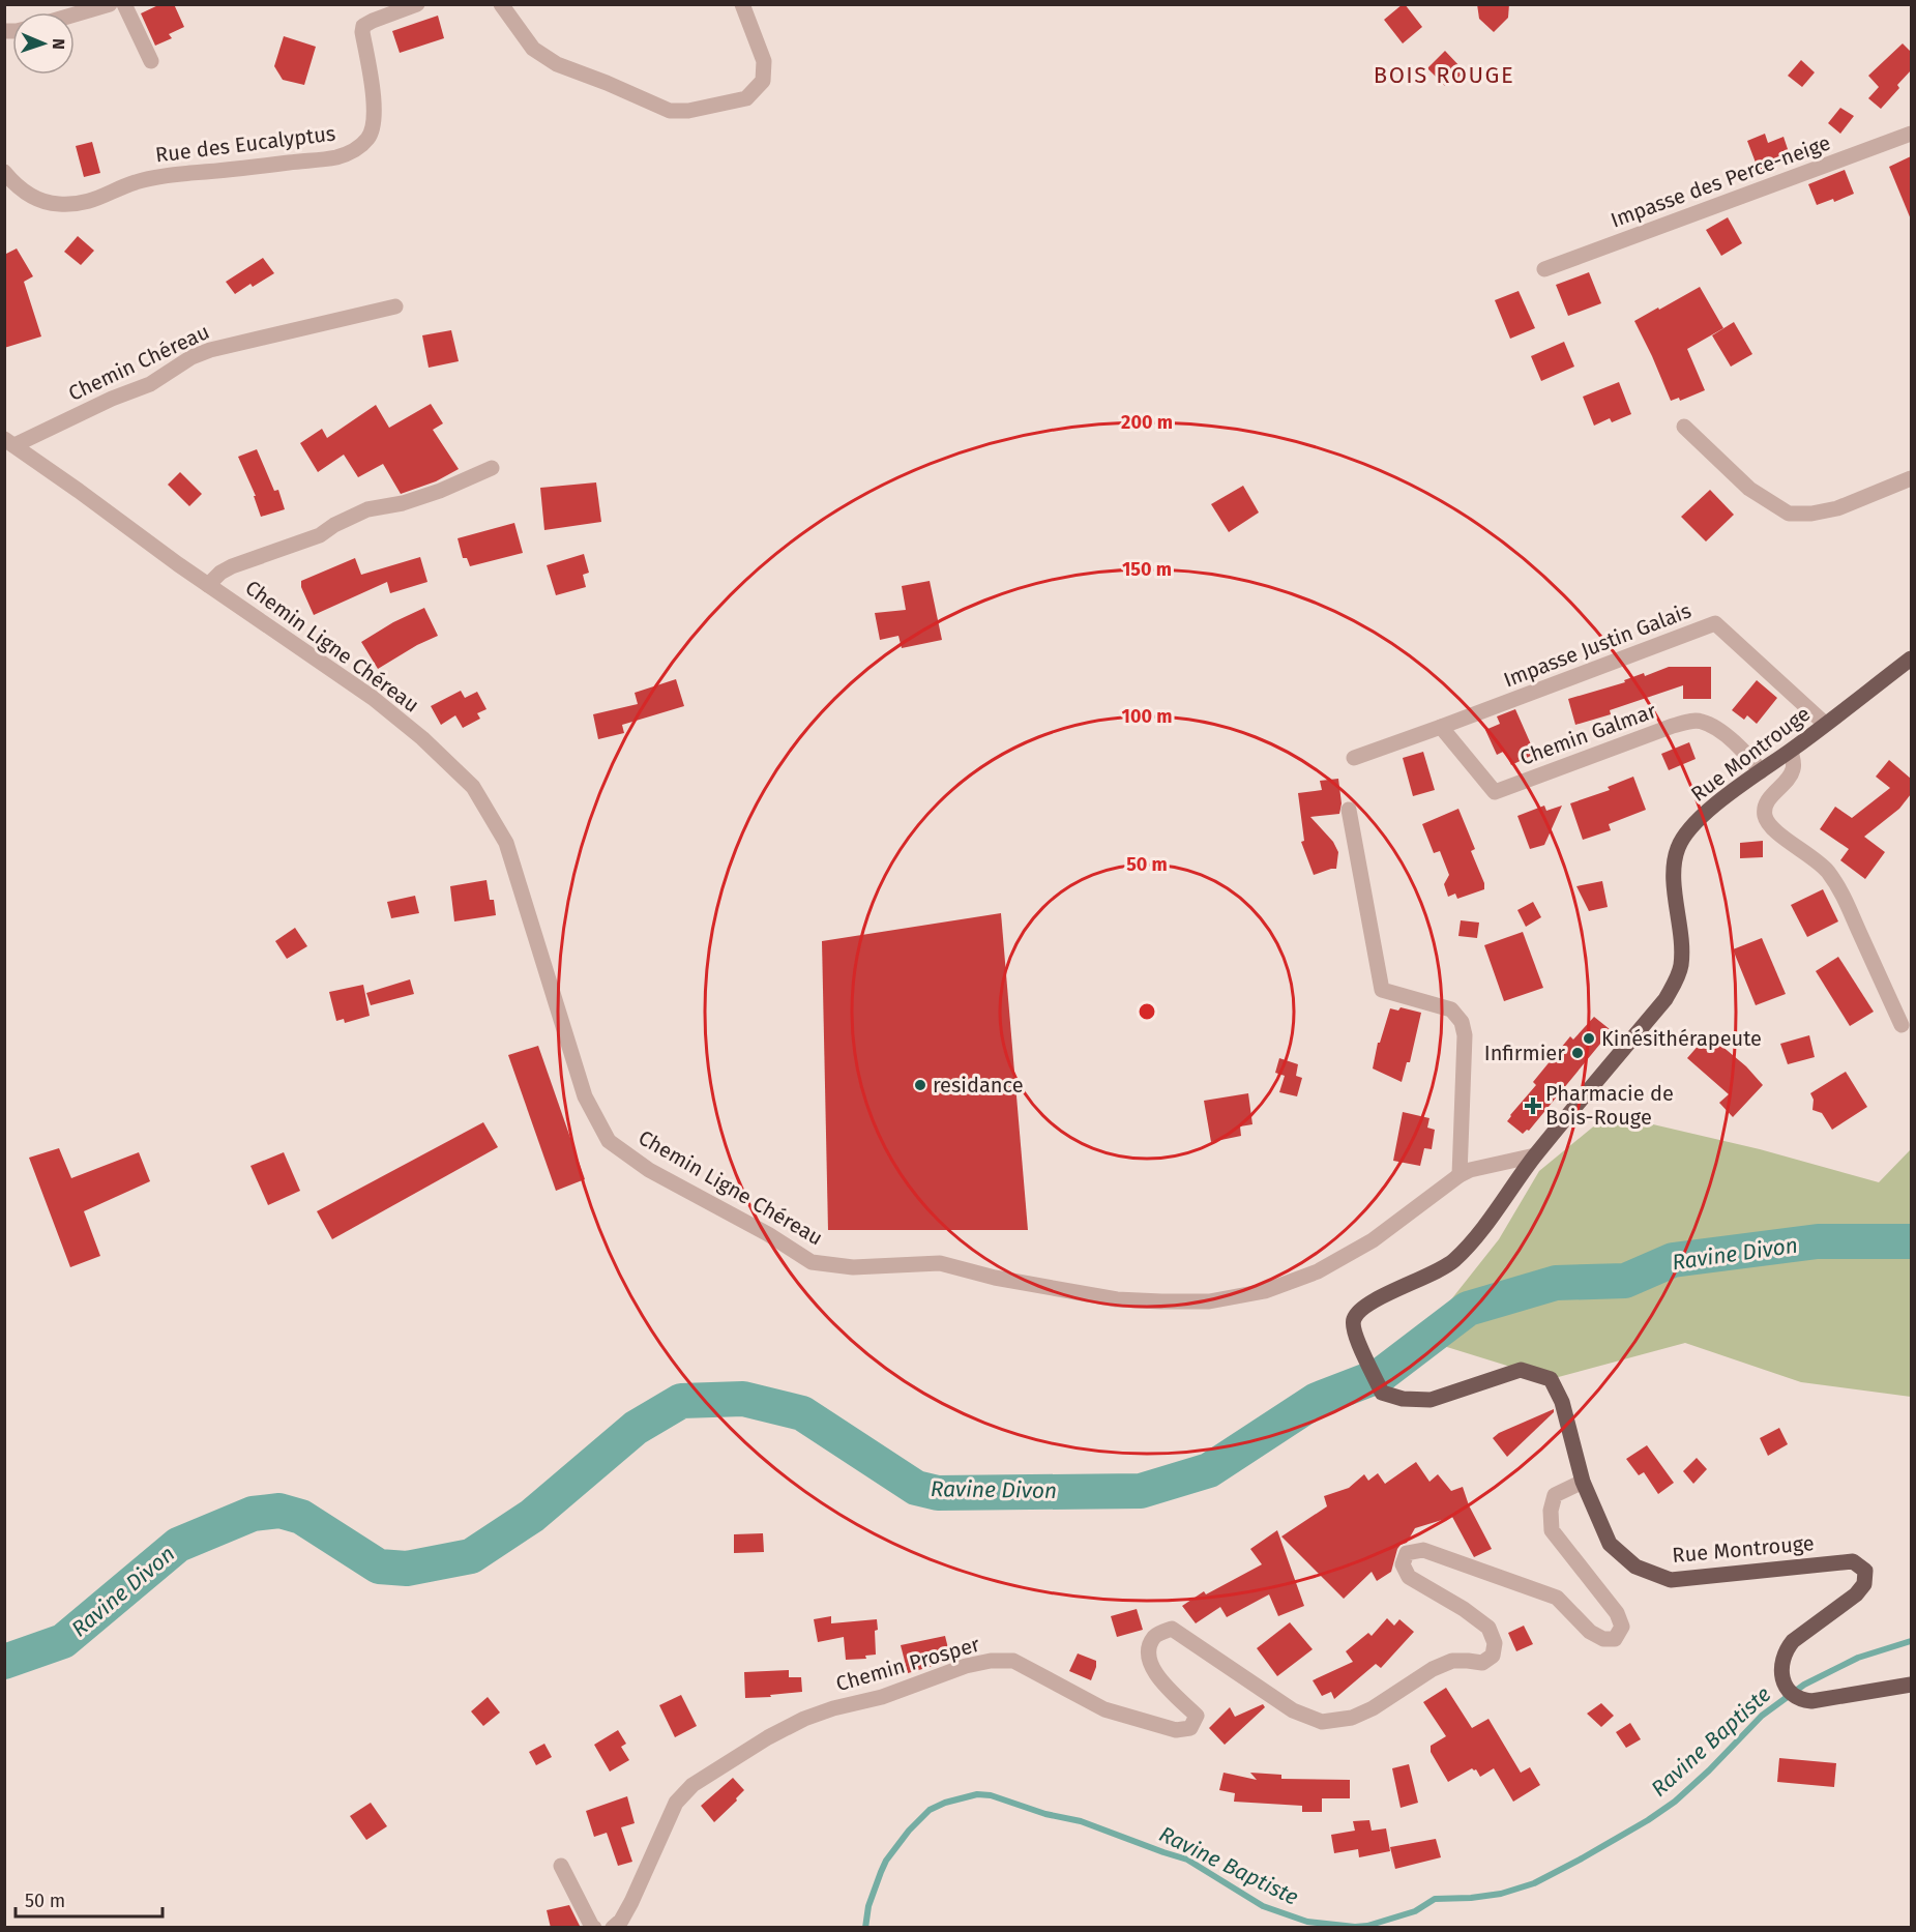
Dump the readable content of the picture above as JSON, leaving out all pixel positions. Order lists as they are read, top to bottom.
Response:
{
  "streets": {
    "main road": ["Rue Montrouge"],
    "street": [
      "Rue des Eucalyptus",
      "Impasse des Perce-neige",
      "Chemin Chéreau",
      "Impasse Justin Galais",
      "Chemin Ligne Chéreau",
      "Chemin Galmar",
      "Chemin Prosper"
    ]
  },
  "crossings": [
    ["Chemin Chéreau", "Chemin Ligne Chéreau"],
    ["Impasse Justin Galais", "Chemin Galmar"],
    ["Impasse Justin Galais", "Rue Montrouge"],
    ["Chemin Ligne Chéreau", "Rue Montrouge"],
    ["Chemin Galmar", "Rue Montrouge"],
    ["Rue Montrouge", "Chemin Prosper"]
  ],
  "districts": ["BOIS ROUGE"],
  "water": ["Ravine Divon", "Ravine Baptiste"],
  "places": {
    "other": ["Kinésithérapeute", "Infirmier", "residance"],
    "health": ["Pharmacie de Bois-Rouge"]
  },
  "scale_bar": "50 m",
  "north": "right",
  "rings": [
    "200 m",
    "150 m",
    "100 m",
    "50 m"
  ]
}
